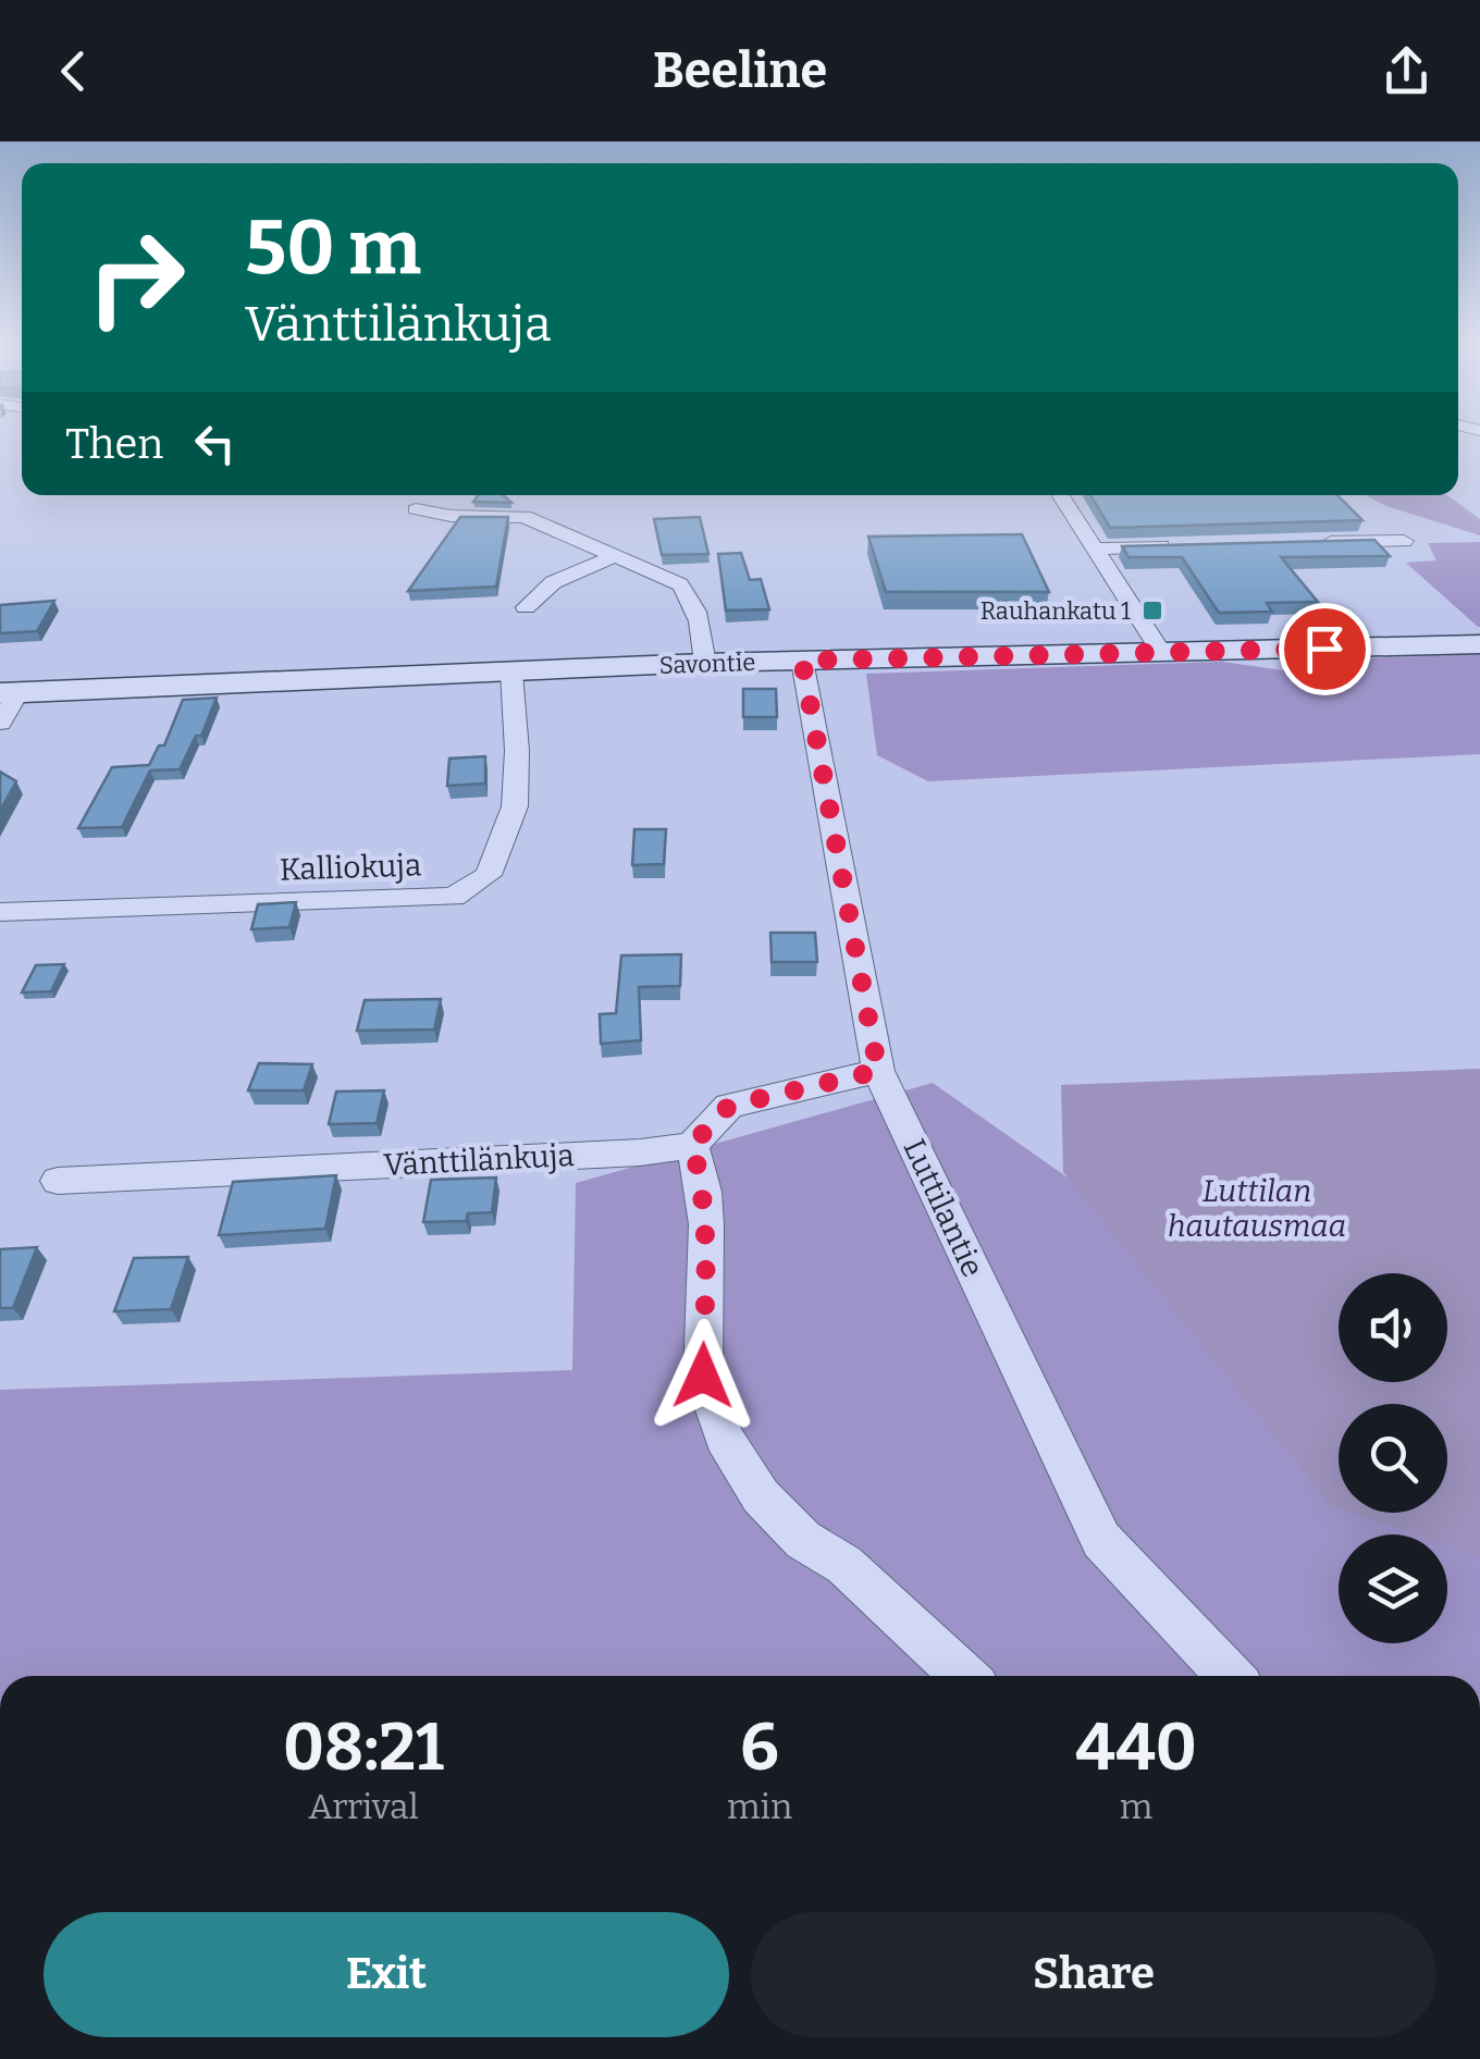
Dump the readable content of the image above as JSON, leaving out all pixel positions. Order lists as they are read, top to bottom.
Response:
{
  "streets": {
    "street": [
      "Savontie",
      "Kalliokuja",
      "Vänttilänkuja",
      "Luttilantie"
    ]
  },
  "crossings": [
    ["Savontie", "Kalliokuja"],
    ["Savontie", "Luttilantie"]
  ],
  "parks": ["Luttilan hautausmaa"],
  "places": {
    "transit": ["Rauhankatu 1"]
  },
  "page": {
    "header": "Beeline",
    "turn": ["50 m", "Vänttilänkuja"],
    "then": "Then",
    "eta": [
      "08:21",
      "Arrival",
      "6",
      "min",
      "440",
      "m"
    ],
    "buttons": ["Exit", "Share"]
  }
}
